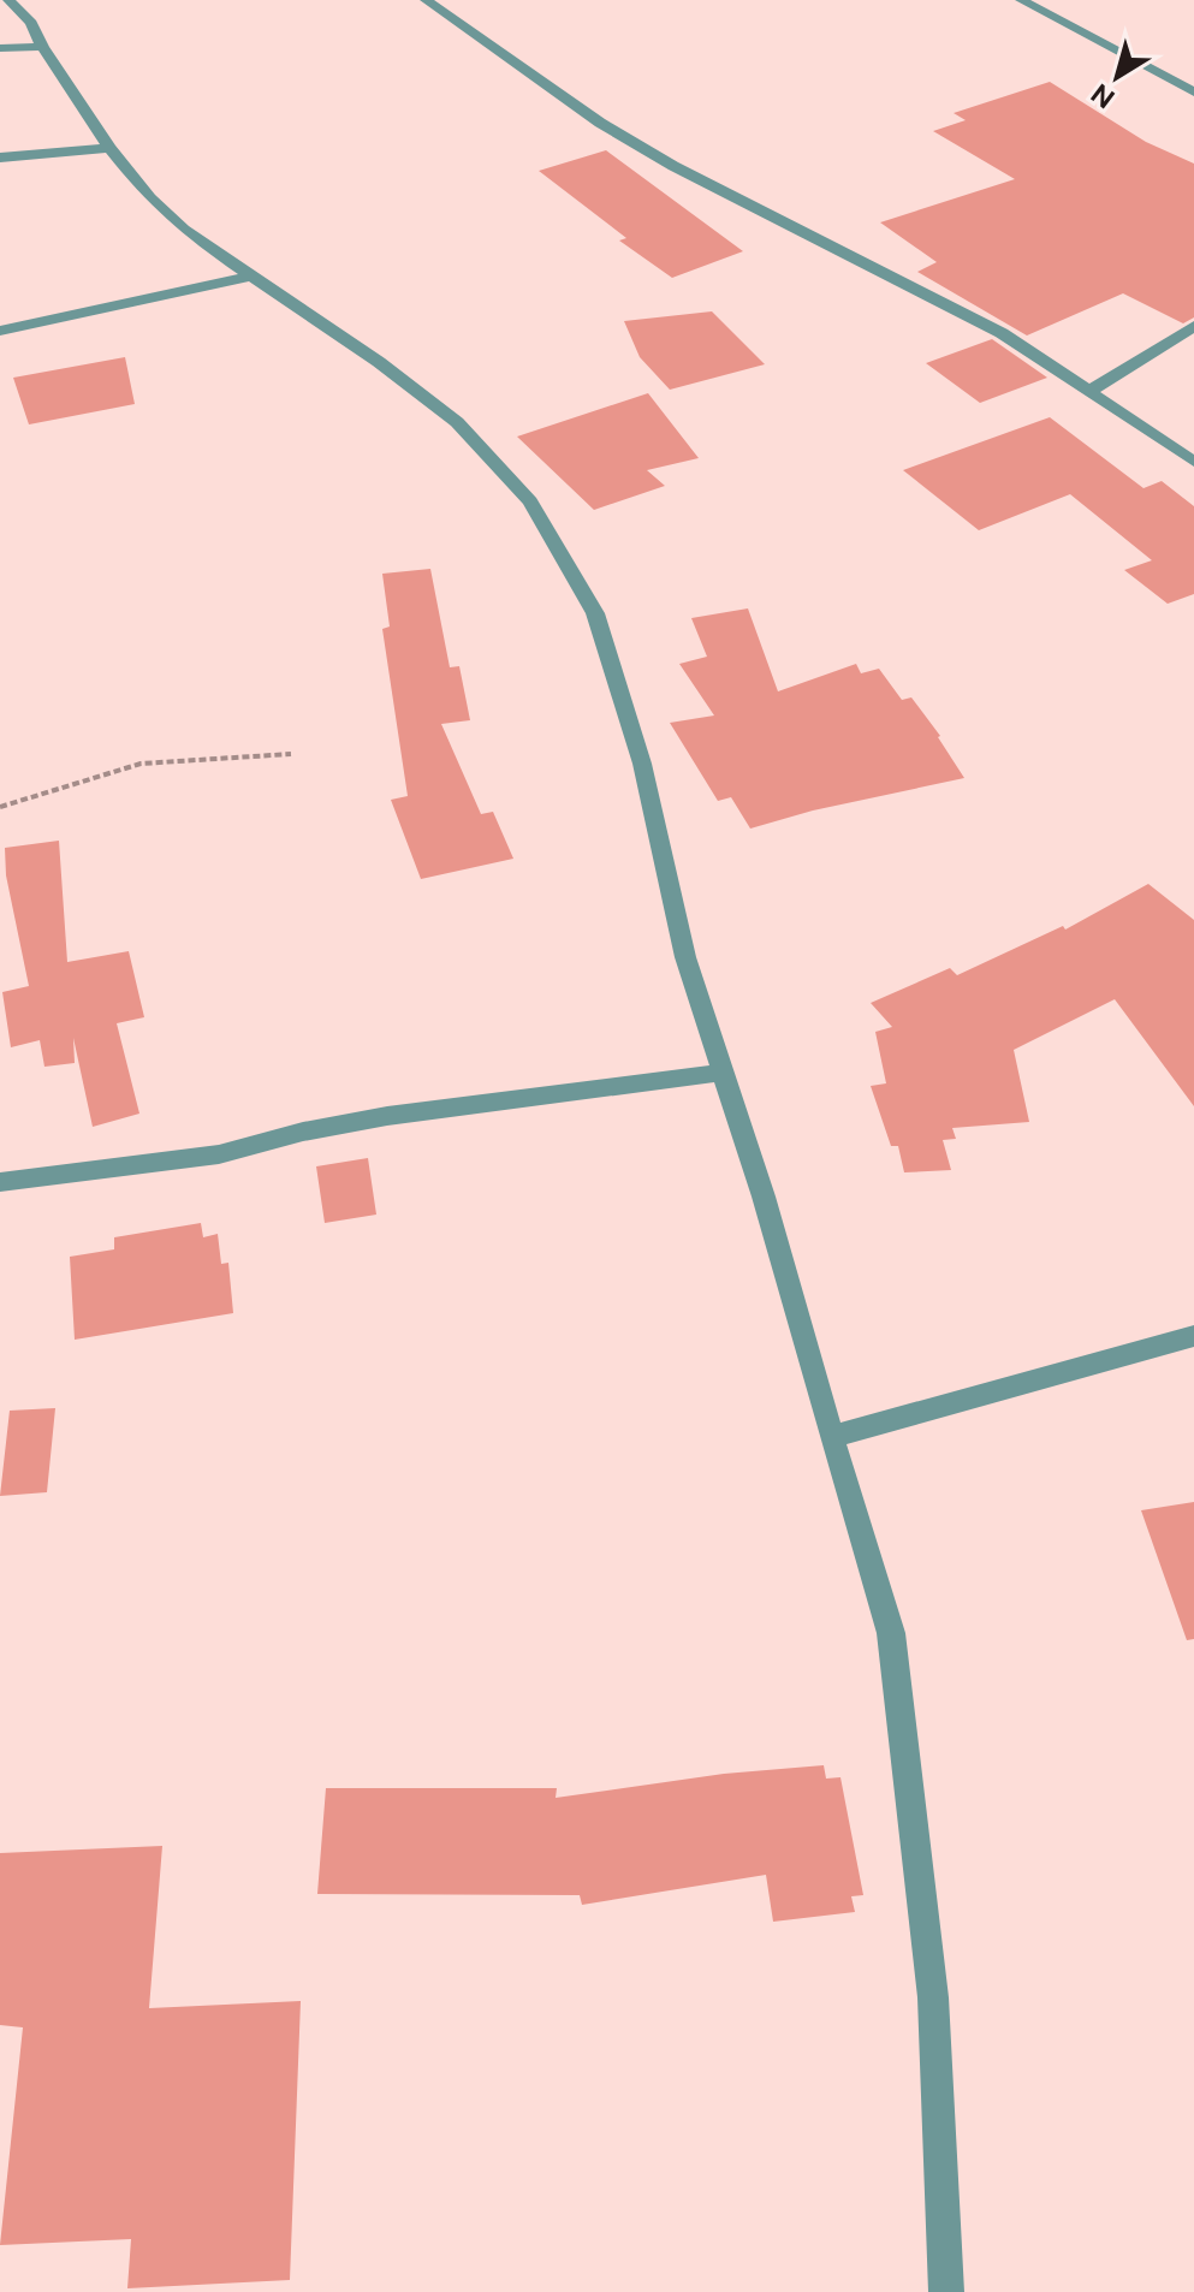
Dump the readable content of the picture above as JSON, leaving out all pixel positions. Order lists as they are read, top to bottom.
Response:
{
  "north": "bottom left"
}
